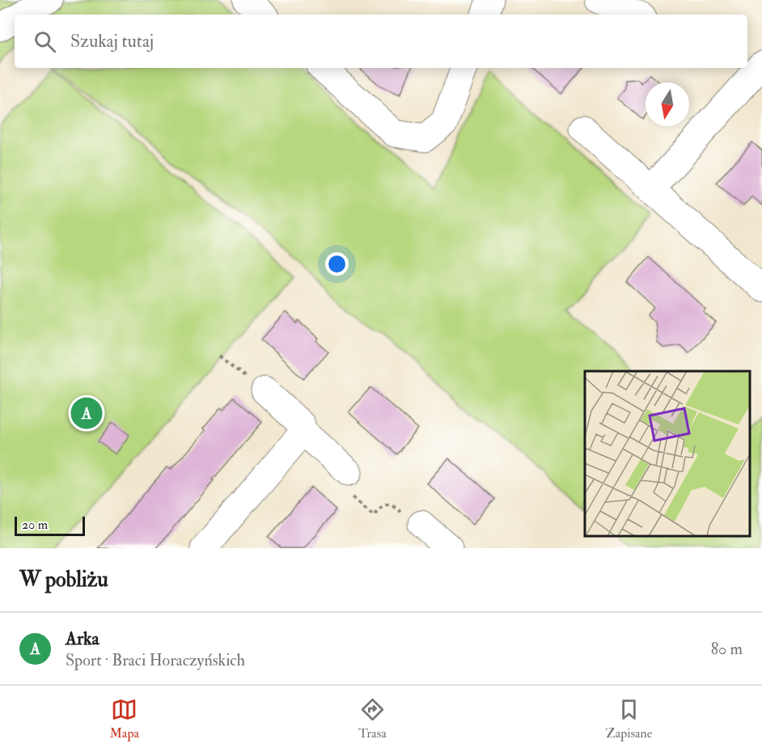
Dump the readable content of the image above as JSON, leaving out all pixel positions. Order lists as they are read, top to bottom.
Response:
{
  "scale_bar": "20 m",
  "north": "bottom",
  "page": {
    "search": "Szukaj tutaj",
    "pins": "A",
    "scale": "20 m",
    "heading": "W pobliżu",
    "list": [
      {
        "mark": "A",
        "name": "Arka",
        "note": "Sport · Braci Horaczyńskich",
        "value": "80 m"
      }
    ],
    "nav": ["Mapa", "Trasa", "Zapisane"]
  }
}
